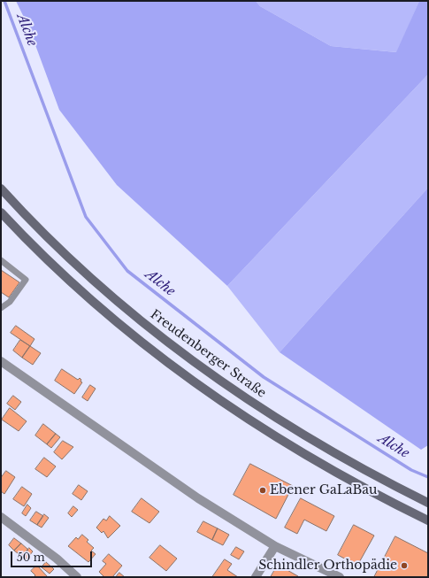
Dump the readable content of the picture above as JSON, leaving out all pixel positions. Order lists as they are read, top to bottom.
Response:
{
  "streets": {
    "main road": ["Freudenberger Straße"]
  },
  "water": ["Alche"],
  "places": ["Ebener GaLaBau", "Schindler Orthopädie"],
  "scale_bar": "50 m"
}
